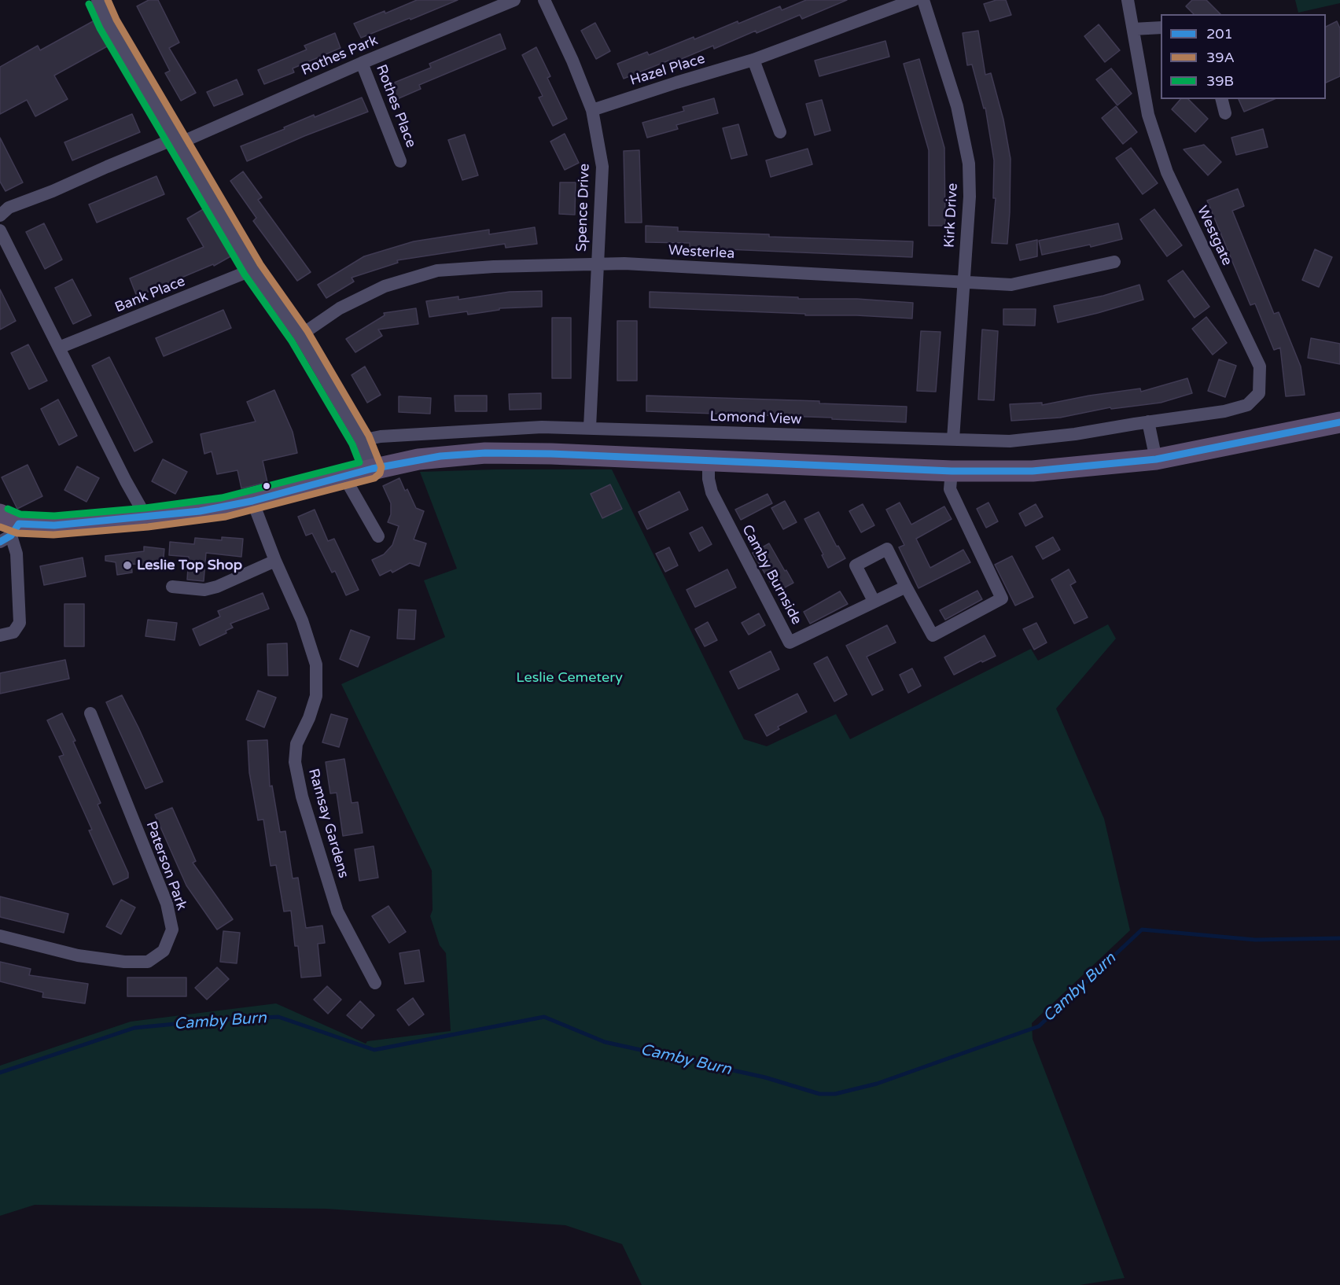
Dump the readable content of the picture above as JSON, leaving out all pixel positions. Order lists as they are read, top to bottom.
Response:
{
  "streets": {
    "street": [
      "Rothes Park",
      "Hazel Place",
      "Rothes Place",
      "Spence Drive",
      "Kirk Drive",
      "Westgate",
      "Westerlea",
      "Bank Place",
      "Lomond View",
      "Camby Burnside",
      "Ramsay Gardens",
      "Paterson Park"
    ]
  },
  "crossings": [
    ["Rothes Park", "Rothes Place"],
    ["Hazel Place", "Spence Drive"],
    ["Spence Drive", "Westerlea"],
    ["Spence Drive", "Lomond View"],
    ["Kirk Drive", "Westerlea"],
    ["Kirk Drive", "Lomond View"],
    ["Westgate", "Lomond View"]
  ],
  "water": ["Camby Burn"],
  "parks": ["Leslie Cemetery"],
  "places": ["Leslie Top Shop"],
  "lines": ["transit line 39A", "transit line 39B", "transit line 201"],
  "legend": ["201", "39A", "39B"]
}
